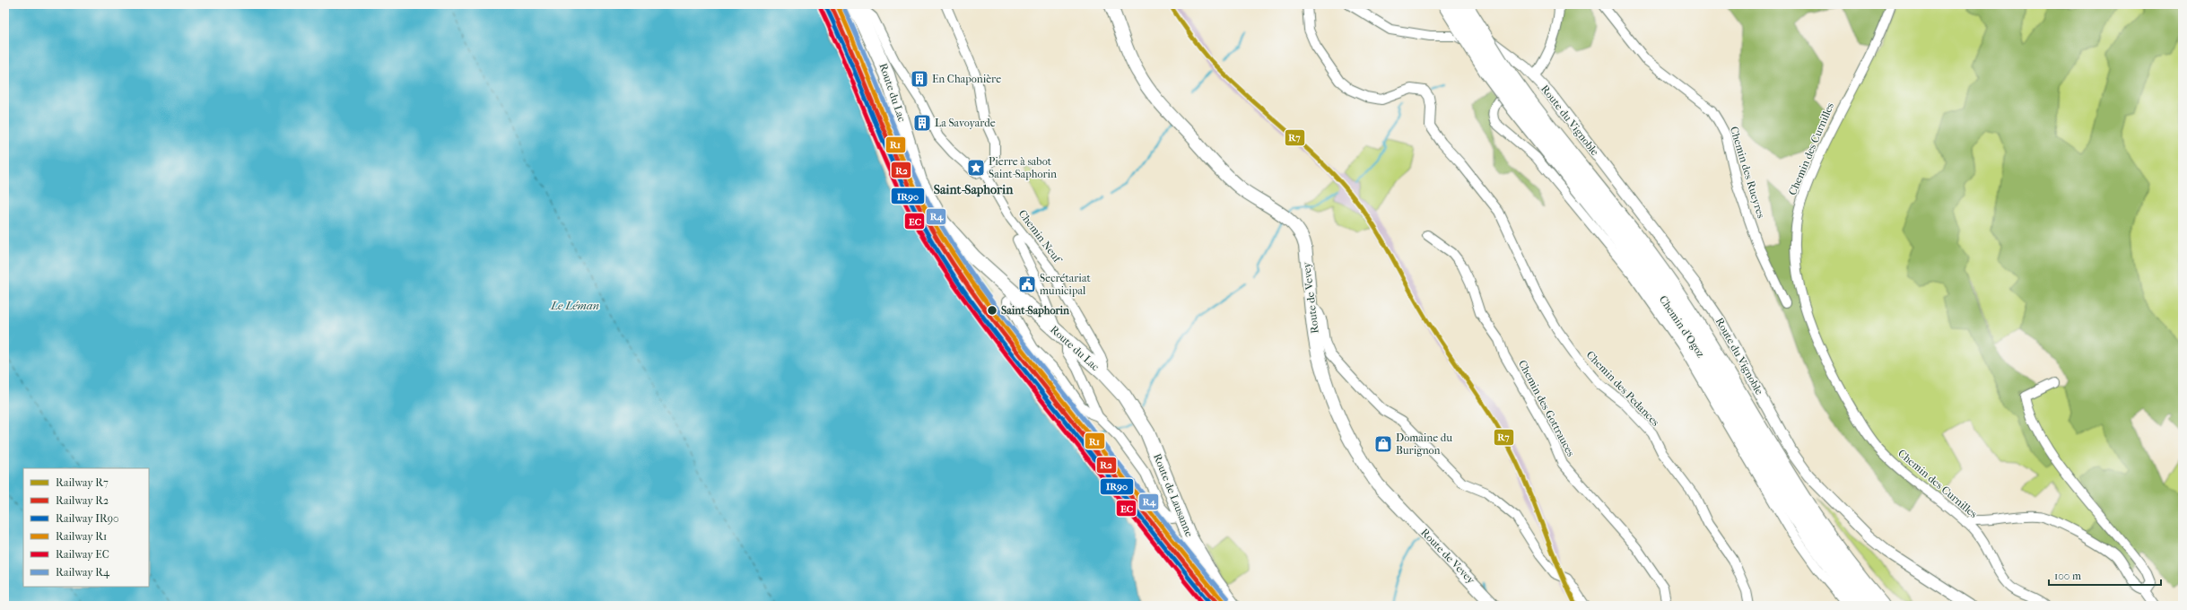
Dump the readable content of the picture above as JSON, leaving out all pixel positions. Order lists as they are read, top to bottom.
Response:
{
  "streets": {
    "main road": ["Route du Lac", "Route de Vevey", "Route de Lausanne"],
    "street": [
      "Route du Vignoble",
      "Chemin des Curnilles",
      "Chemin des Rueyres",
      "Chemin Neuf",
      "Chemin d'Ogoz",
      "Chemin des Pedances",
      "Chemin des Gottrauces"
    ]
  },
  "crossings": [
    ["Route du Lac", "Chemin Neuf"],
    ["Route du Lac", "Route de Lausanne"],
    ["Route du Vignoble", "Chemin d'Ogoz"]
  ],
  "districts": ["Saint-Saphorin"],
  "water": ["Le Léman"],
  "places": {
    "building": ["En Chaponière", "La Savoyarde"],
    "place": ["Pierre à sabot Saint-Saphorin"],
    "public building": ["Secrétariat municipal"],
    "other": ["Saint-Saphorin"],
    "shop": ["Domaine du Burignon"]
  },
  "lines": [
    "rail line R7",
    "rail line R2",
    "rail line R1",
    "rail line R4",
    "rail line IR90",
    "rail line EC"
  ],
  "legend": [
    "Railway R7",
    "Railway R2",
    "Railway IR90",
    "Railway R1",
    "Railway EC",
    "Railway R4"
  ],
  "scale_bar": "100 m"
}
